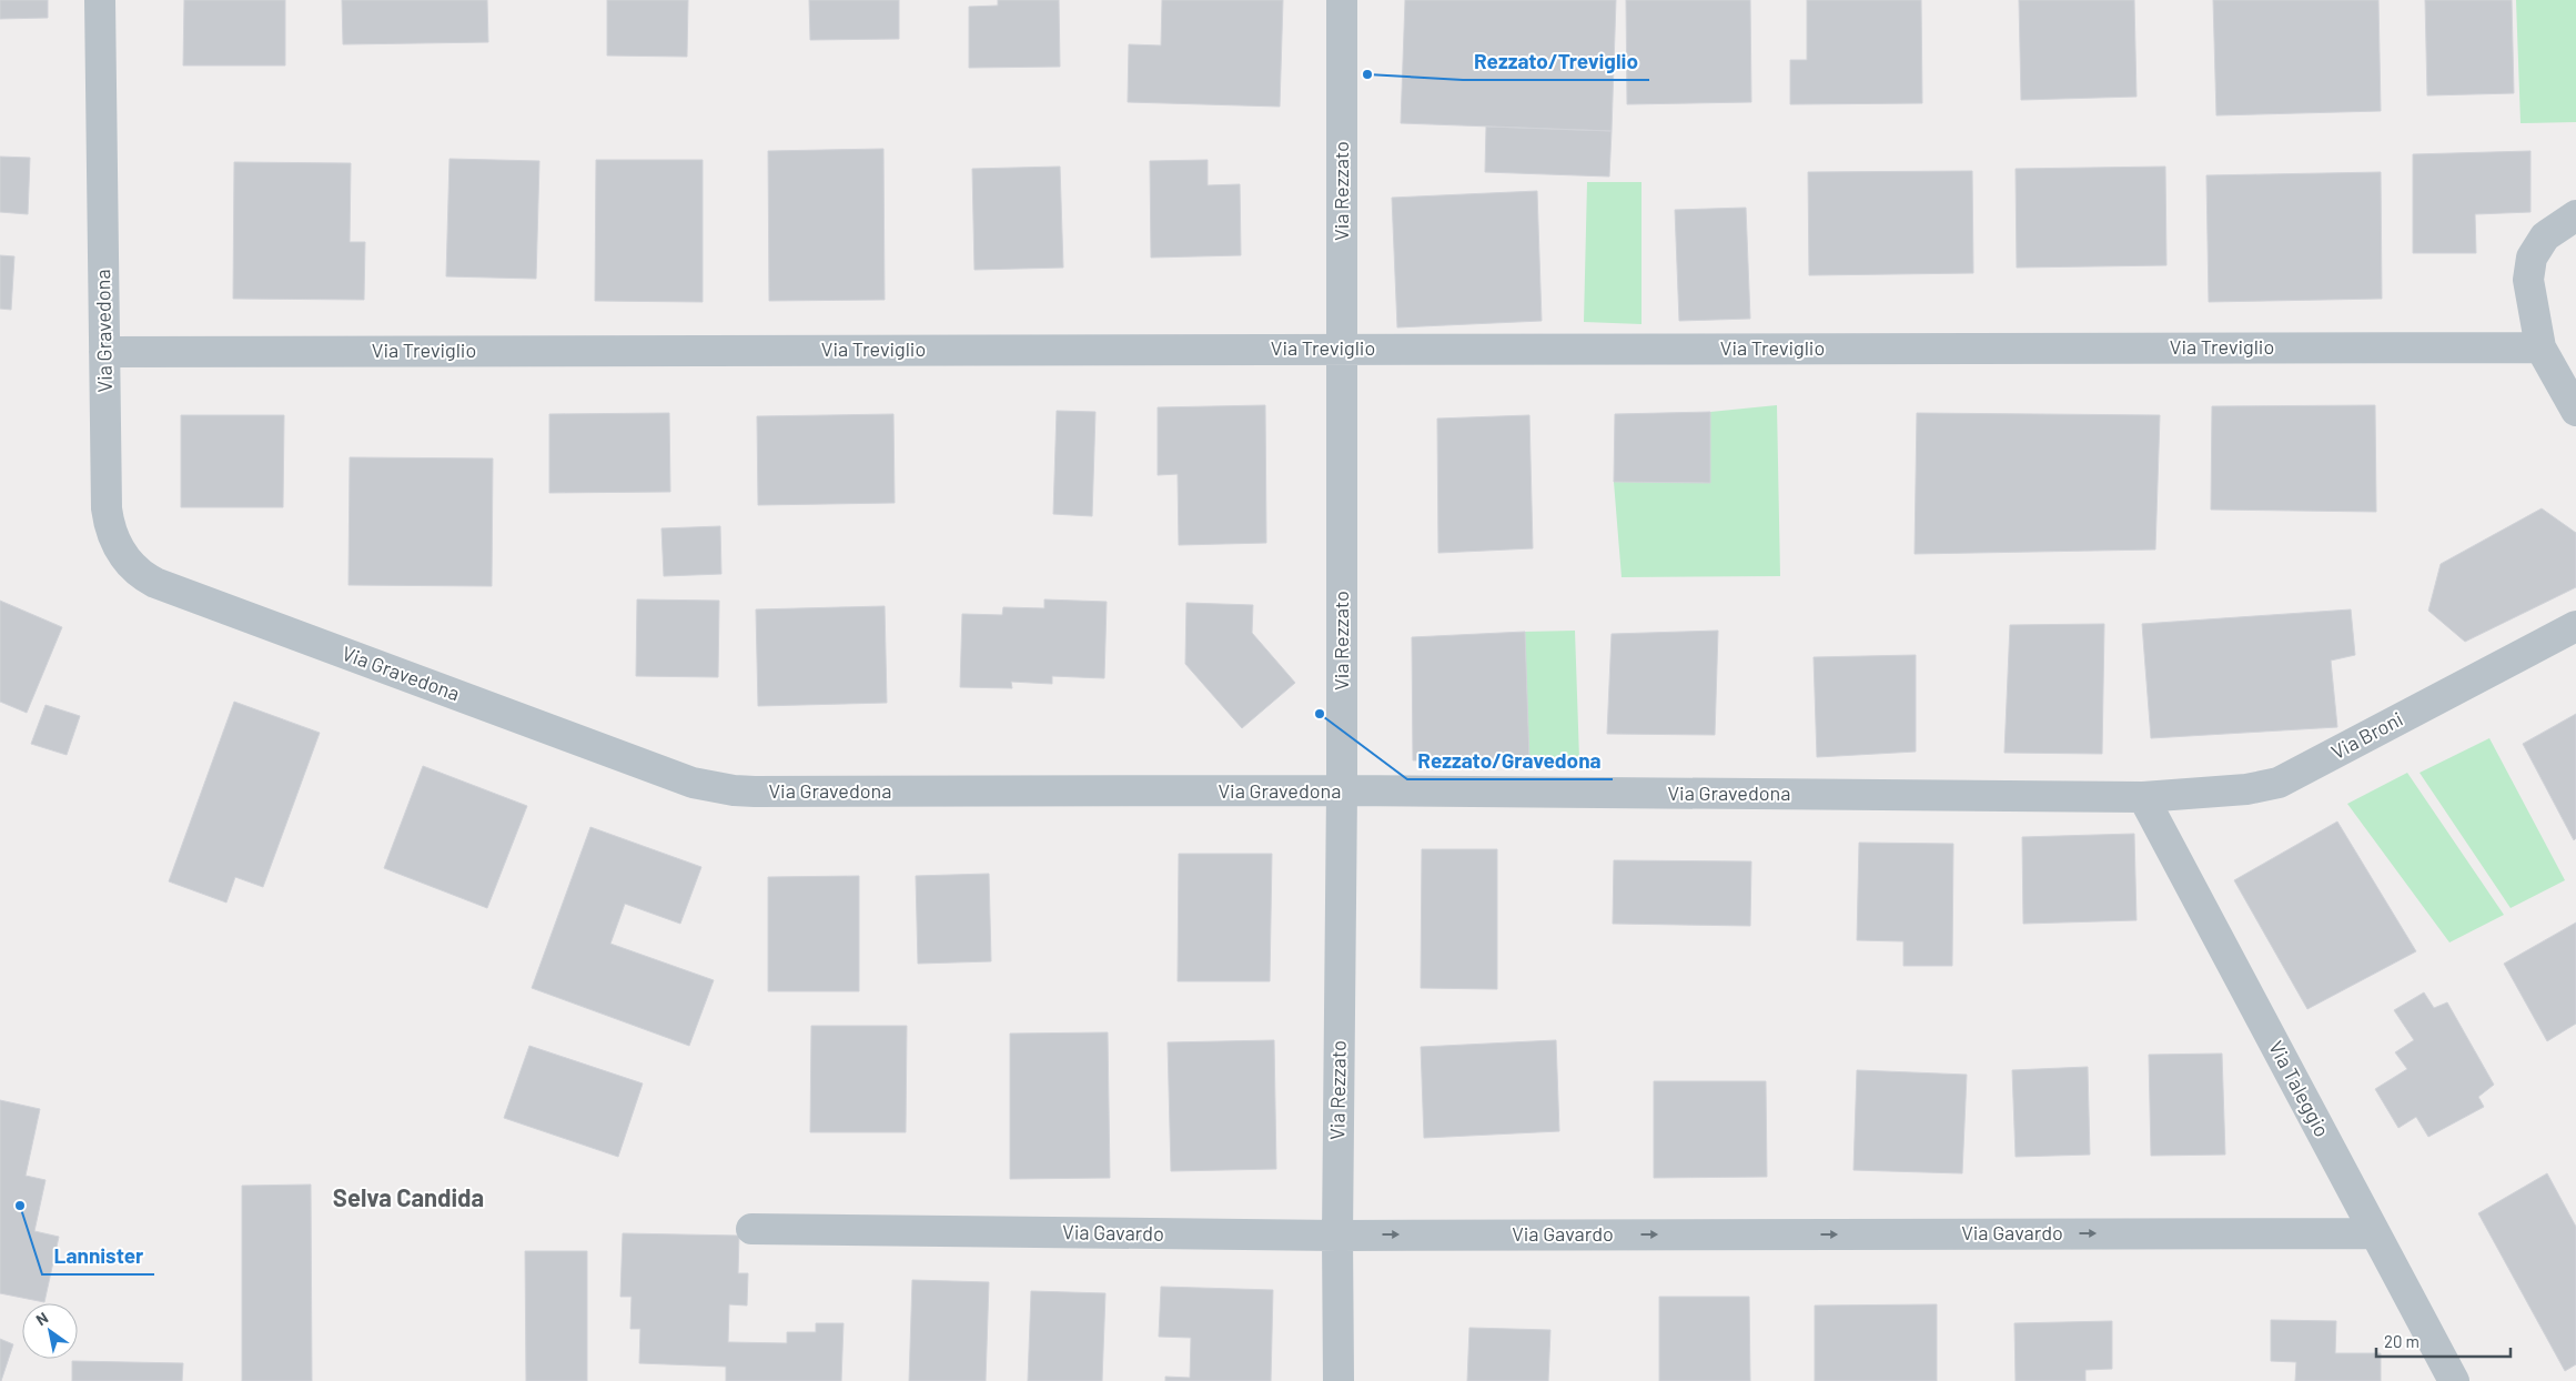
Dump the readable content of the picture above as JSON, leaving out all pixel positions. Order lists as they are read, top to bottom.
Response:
{
  "streets": {
    "street": [
      "Via Rezzato",
      "Via Gravedona",
      "Via Treviglio",
      "Via Broni",
      "Via Taleggio",
      "Via Gavardo"
    ]
  },
  "crossings": [
    ["Via Rezzato", "Via Gravedona"],
    ["Via Rezzato", "Via Treviglio"],
    ["Via Rezzato", "Via Gavardo"],
    ["Via Gravedona", "Via Treviglio"],
    ["Via Gravedona", "Via Broni"],
    ["Via Gravedona", "Via Taleggio"],
    ["Via Broni", "Via Taleggio"],
    ["Via Taleggio", "Via Gavardo"]
  ],
  "one_way": ["Via Gavardo"],
  "districts": ["Selva Candida"],
  "places": ["Rezzato/Treviglio", "Rezzato/Gravedona", "Lannister"],
  "scale_bar": "20 m",
  "north": "top left"
}
